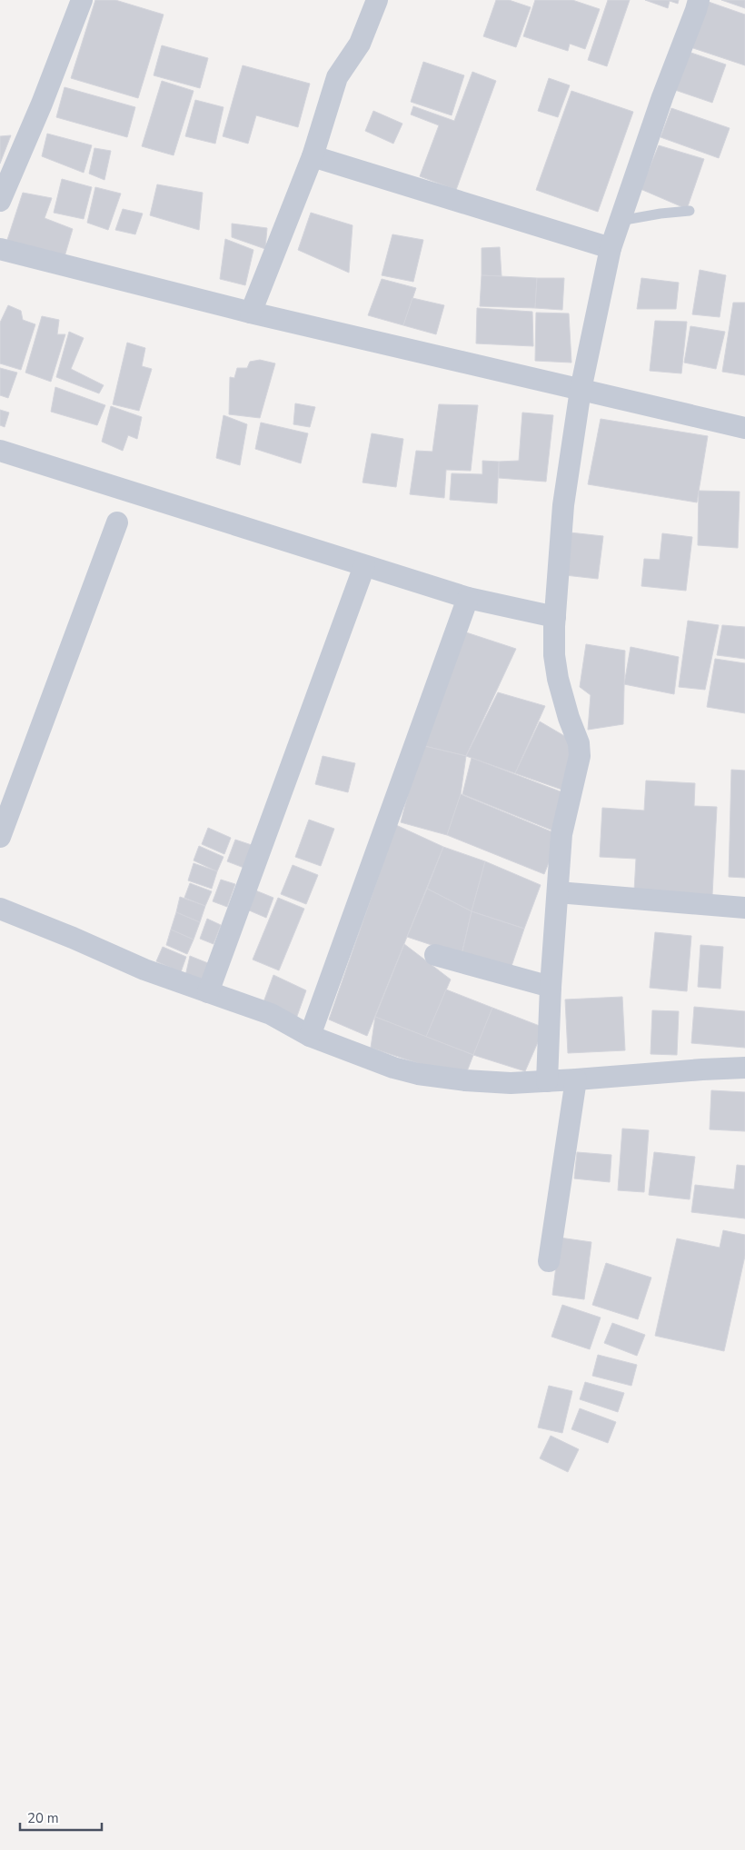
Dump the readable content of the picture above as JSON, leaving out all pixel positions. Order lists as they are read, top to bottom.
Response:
{
  "scale_bar": "20 m"
}
